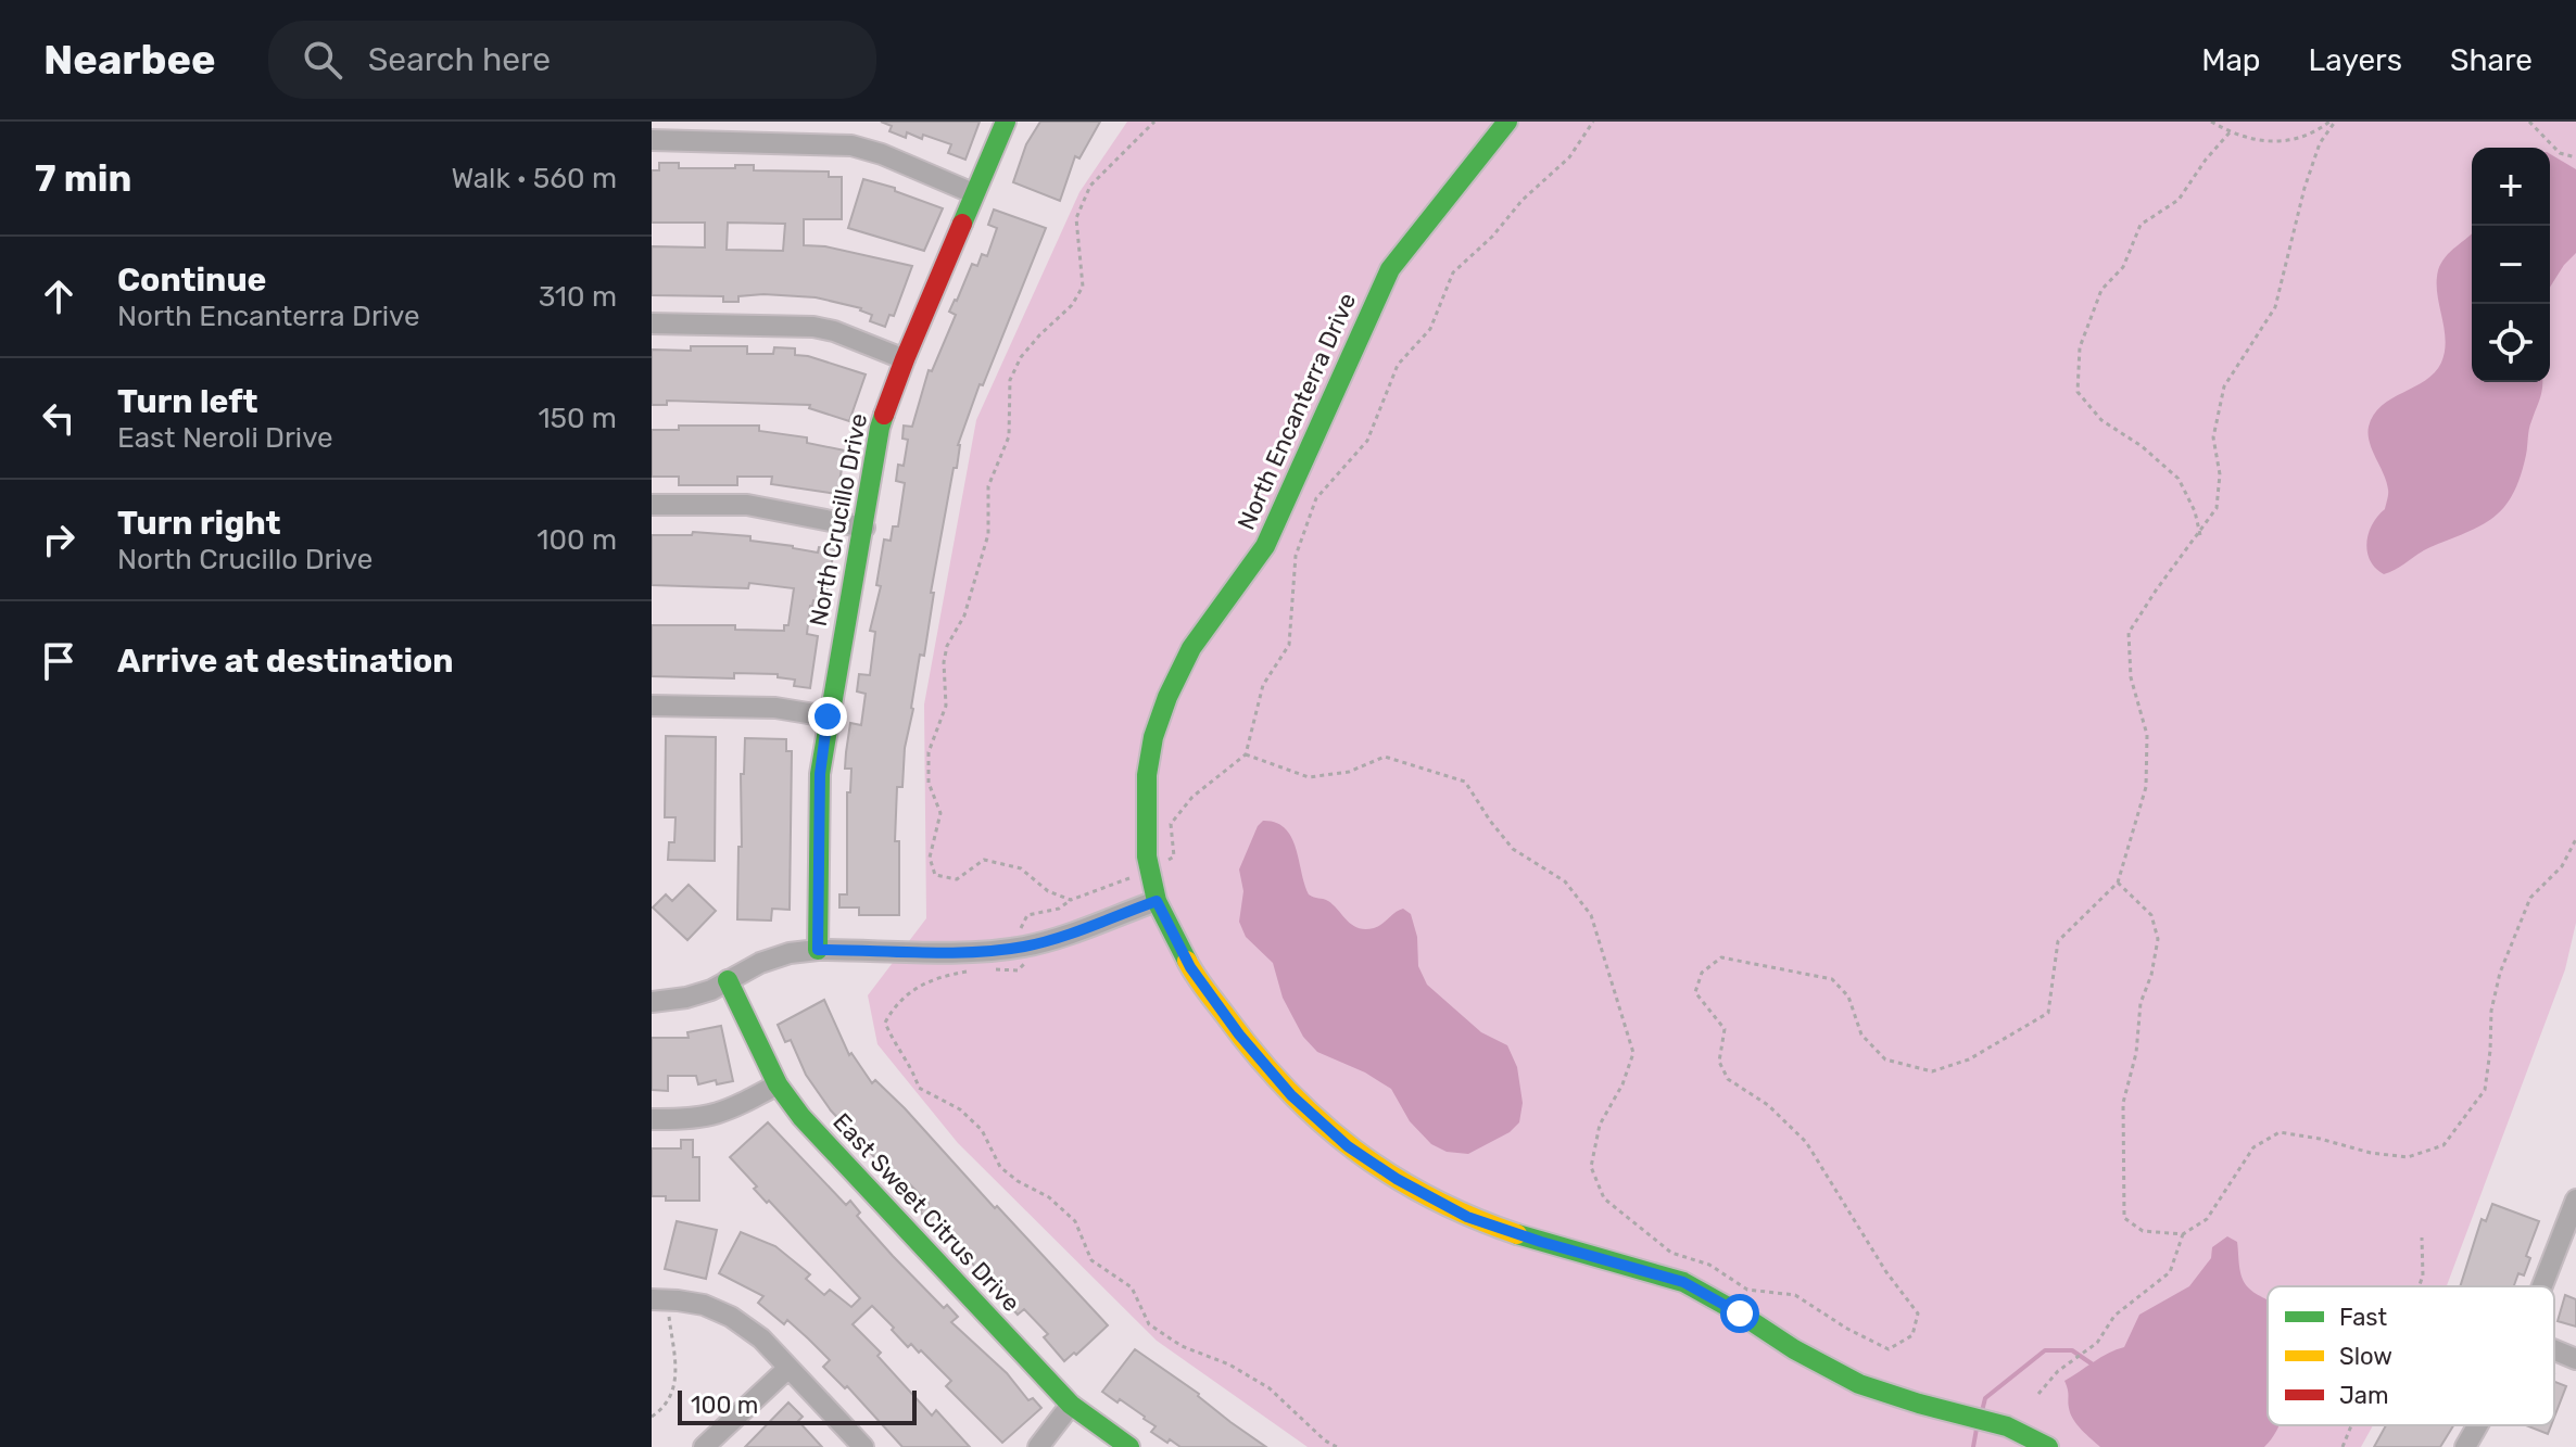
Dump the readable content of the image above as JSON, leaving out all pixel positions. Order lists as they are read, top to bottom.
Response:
{
  "streets": {
    "street": ["North Encanterra Drive", "North Crucillo Drive", "East Sweet Citrus Drive"]
  },
  "legend": ["Fast", "Slow", "Jam"],
  "scale_bar": "100 m",
  "page": {
    "header": "Nearbee",
    "search": "Search here",
    "nav": ["Map", "Layers", "Share"],
    "heading": ["7 min", "Walk · 560 m"],
    "map_buttons": ["+", "−"],
    "list": [
      ["Continue", "North Encanterra Drive", "310 m"],
      ["Turn left", "East Neroli Drive", "150 m"],
      ["Turn right", "North Crucillo Drive", "100 m"],
      "Arrive at destination"
    ],
    "scale": "100 m"
  }
}
